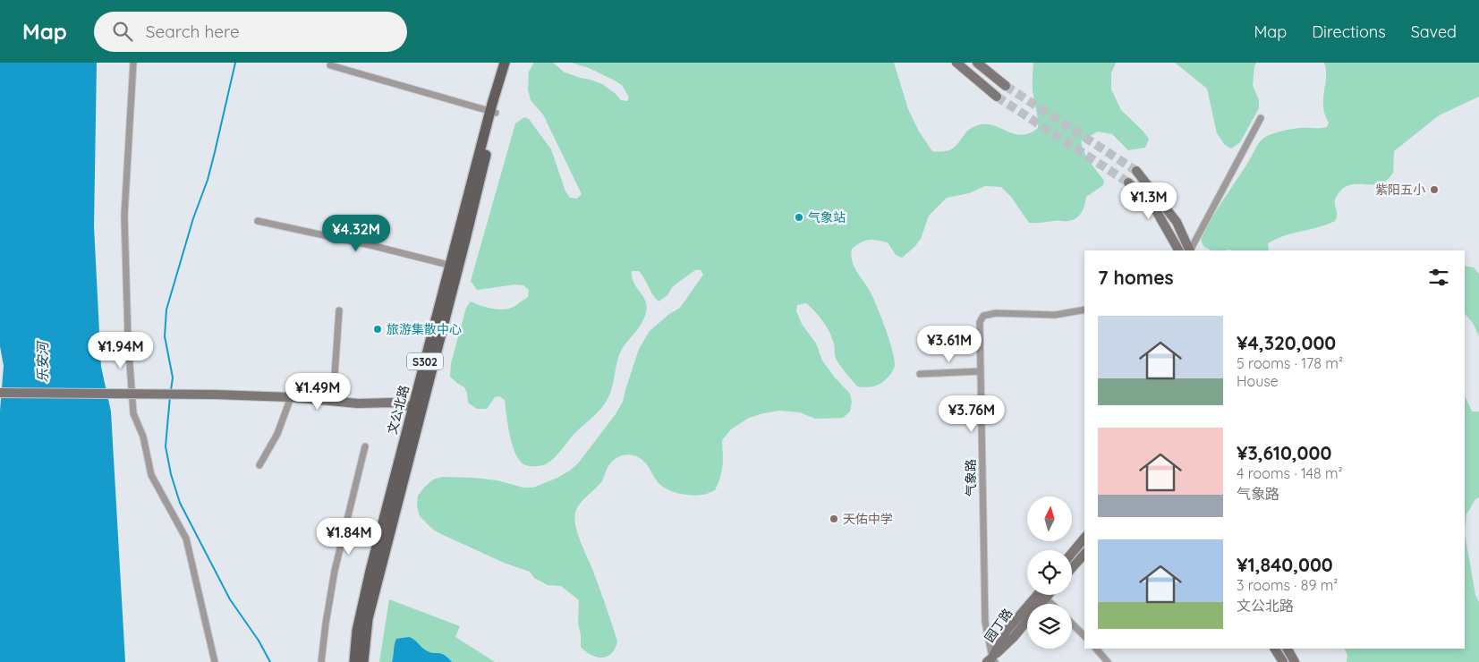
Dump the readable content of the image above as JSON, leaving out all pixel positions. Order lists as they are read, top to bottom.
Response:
{
  "streets": {
    "main road": ["S302", "文公北路", "园丁路"],
    "street": ["气象路"]
  },
  "crossings": [
    ["气象路", "园丁路"]
  ],
  "water": ["乐安河"],
  "places": [
    "紫阳五小",
    "气象站",
    "旅游集散中心",
    "天佑中学"
  ],
  "north": "top",
  "page": {
    "header": "Map",
    "search": "Search here",
    "nav": ["Map", "Directions", "Saved"],
    "price": [
      "¥1.3M",
      "¥4.32M",
      "¥3.61M",
      "¥1.94M",
      "¥1.49M",
      "¥3.76M",
      "¥1.84M"
    ],
    "heading": "7 homes",
    "list": [
      {
        "name": "¥4,320,000",
        "note": "5 rooms · 178 m² · House"
      },
      {
        "name": "¥3,610,000",
        "note": "4 rooms · 148 m² · 气象路"
      },
      {
        "name": "¥1,840,000",
        "note": "3 rooms · 89 m² · 文公北路"
      }
    ]
  }
}
